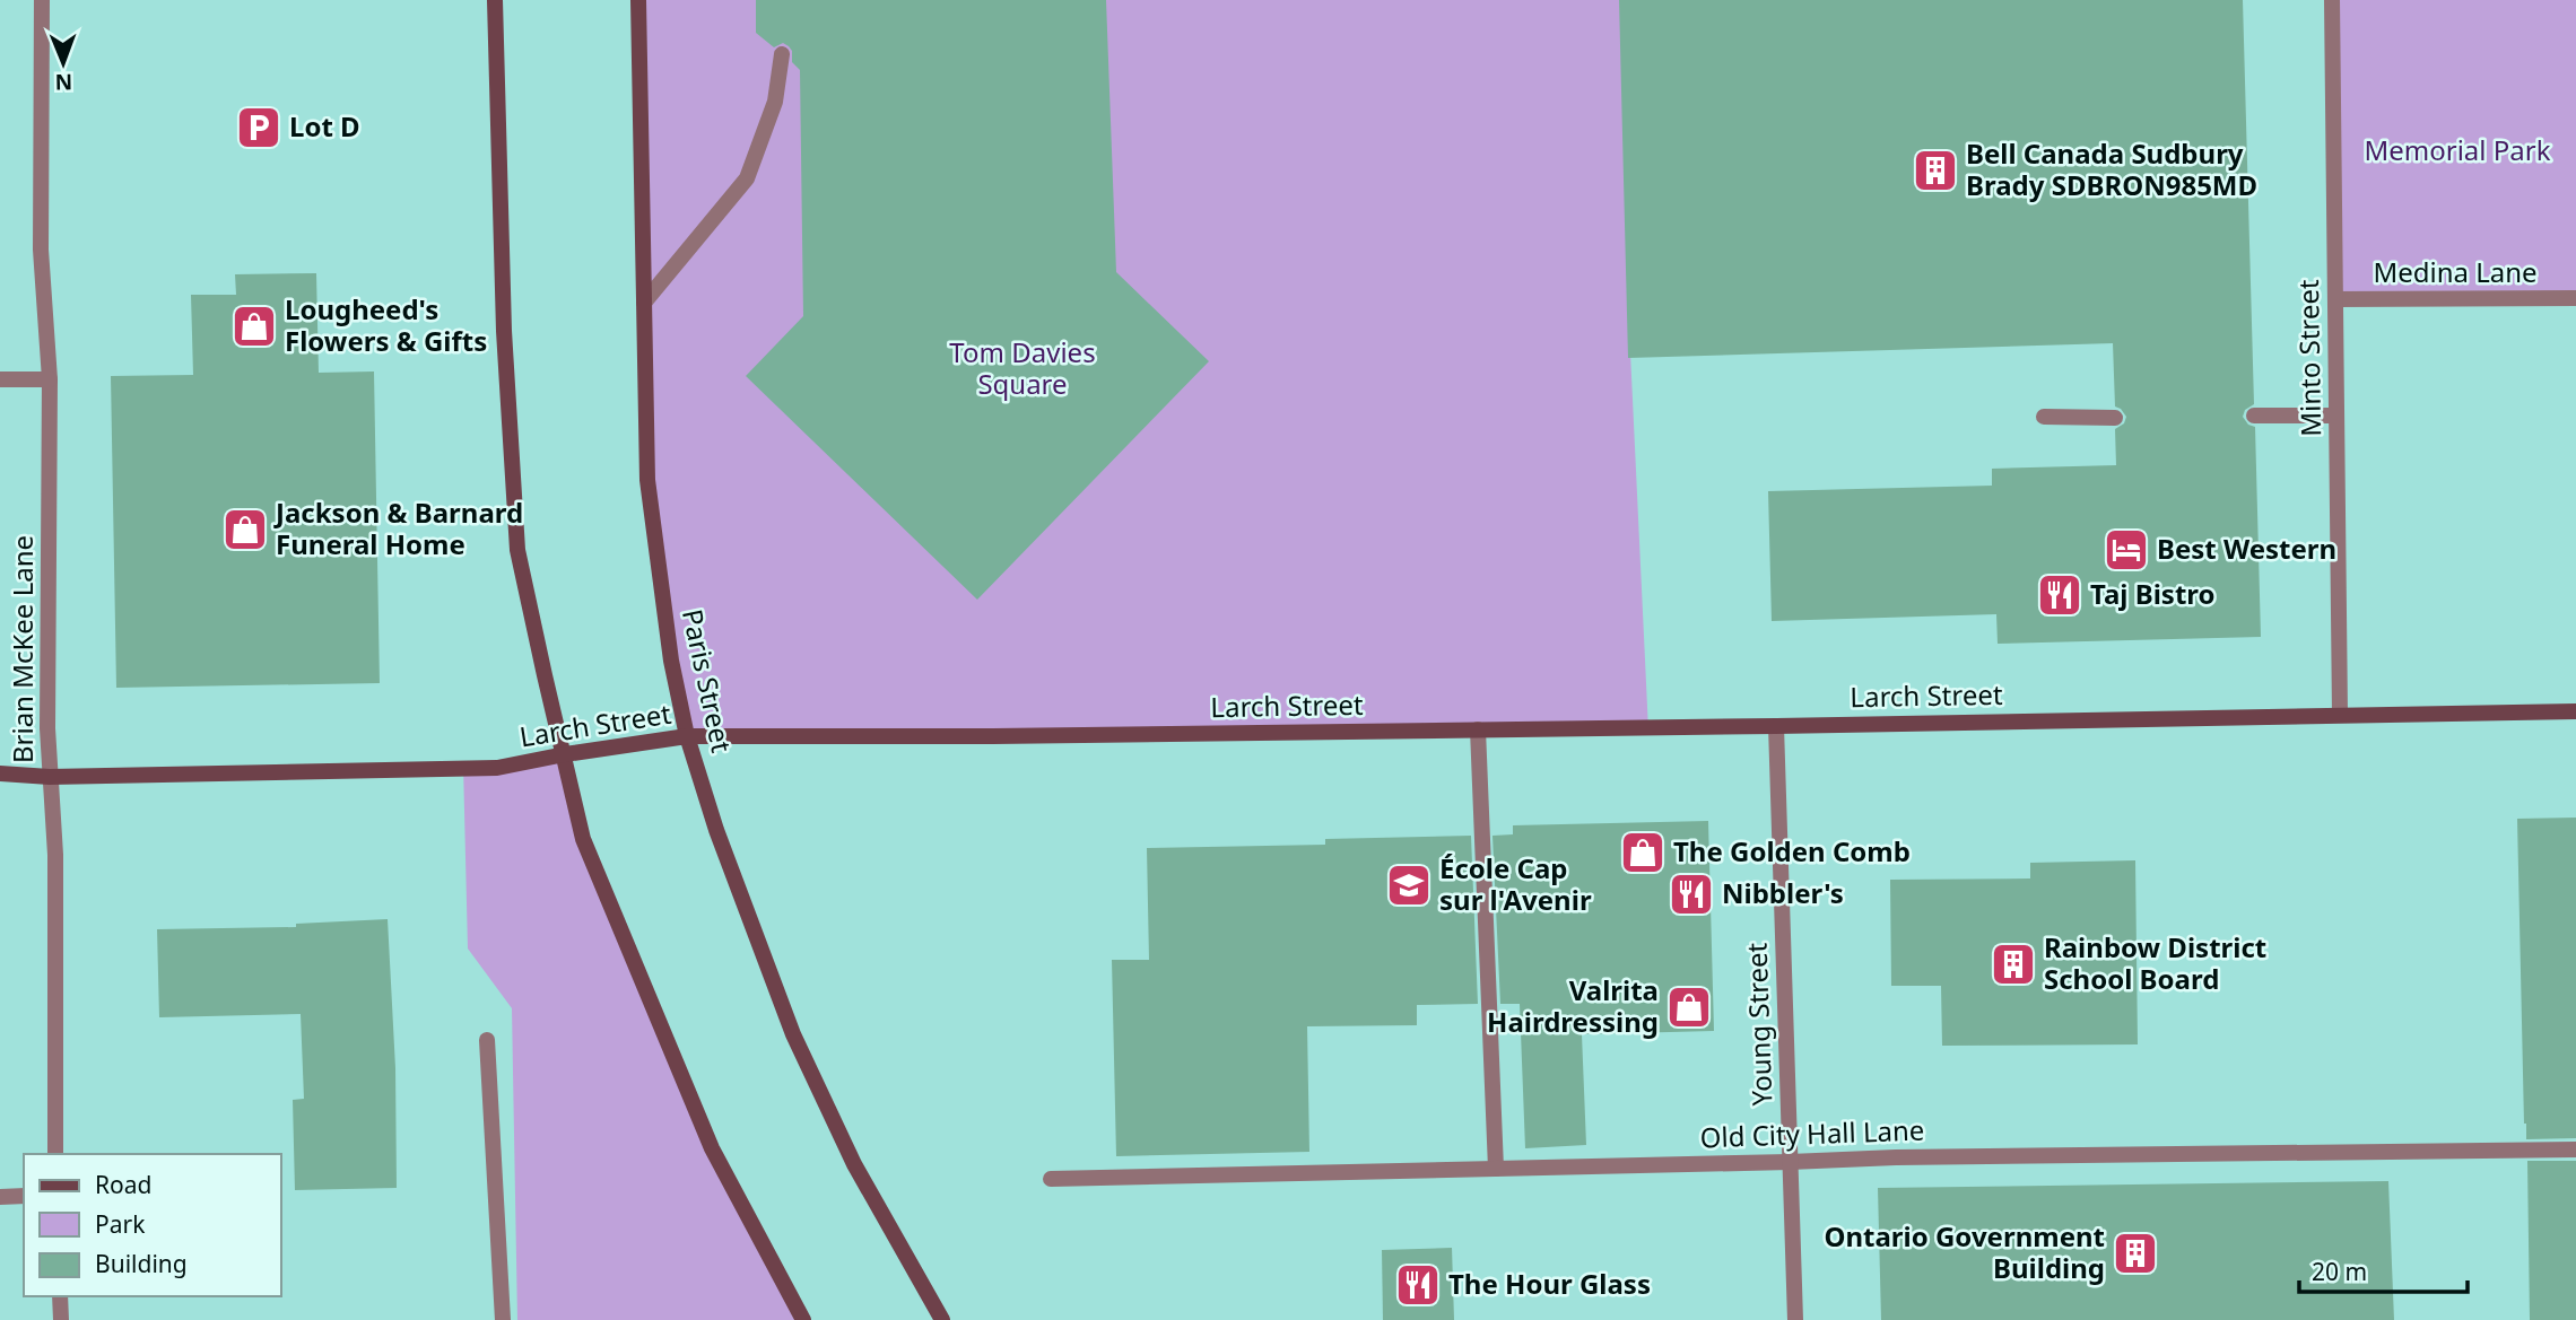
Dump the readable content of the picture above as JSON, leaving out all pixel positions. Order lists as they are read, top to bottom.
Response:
{
  "streets": {
    "main road": ["Paris Street", "Larch Street"],
    "street": [
      "Medina Lane",
      "Minto Street",
      "Brian McKee Lane",
      "Young Street",
      "Old City Hall Lane"
    ]
  },
  "crossings": [
    ["Medina Lane", "Minto Street"],
    ["Minto Street", "Larch Street"],
    ["Brian McKee Lane", "Larch Street"],
    ["Paris Street", "Larch Street"],
    ["Larch Street", "Young Street"],
    ["Young Street", "Old City Hall Lane"]
  ],
  "parks": ["Memorial Park", "Tom Davies Square"],
  "places": {
    "parking": ["Lot D"],
    "building": ["Bell Canada Sudbury Brady SDBRON985MD", "Rainbow District School Board", "Ontario Government Building"],
    "shop": [
      "Lougheed's Flowers & Gifts",
      "Jackson & Barnard Funeral Home",
      "The Golden Comb",
      "Valrita Hairdressing"
    ],
    "hotel": ["Best Western"],
    "restaurant": ["Taj Bistro", "Nibbler's", "The Hour Glass"],
    "school or university": ["École Cap sur l'Avenir"]
  },
  "legend": ["Road", "Park", "Building"],
  "scale_bar": "20 m",
  "north": "bottom"
}
